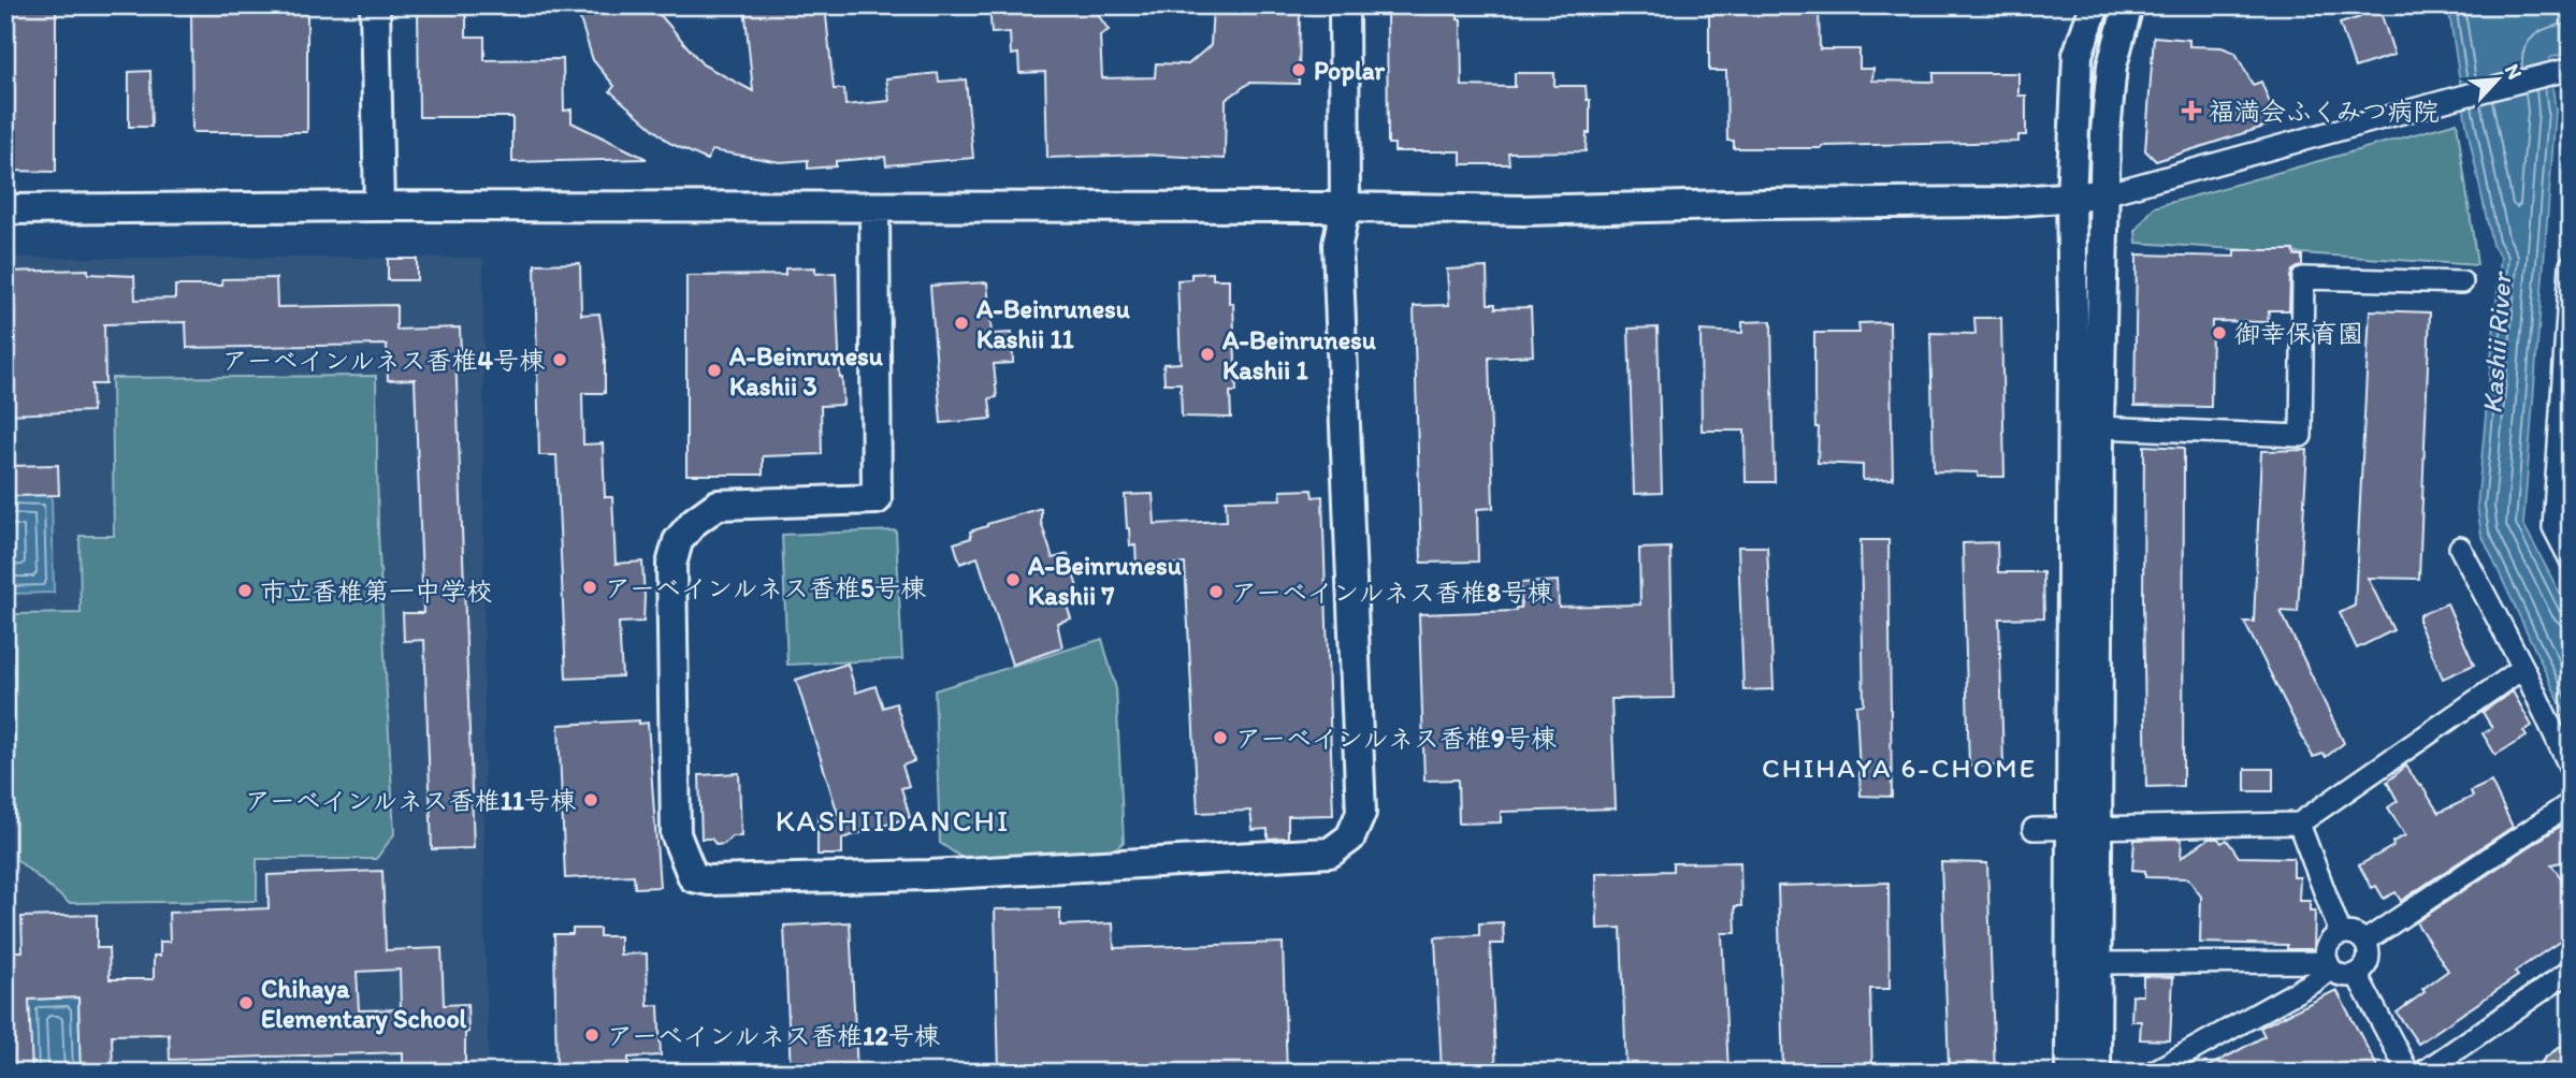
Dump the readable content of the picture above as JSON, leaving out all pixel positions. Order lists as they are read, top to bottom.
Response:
{
  "districts": ["CHIHAYA 6-CHOME", "KASHIIDANCHI"],
  "water": ["Kashii River"],
  "places": {
    "other": [
      "Poplar",
      "A-Beinrunesu Kashii 11",
      "御幸保育園",
      "A-Beinrunesu Kashii 1",
      "アーベインルネス香椎4号棟",
      "A-Beinrunesu Kashii 3",
      "A-Beinrunesu Kashii 7",
      "アーベインルネス香椎5号棟",
      "市立香椎第一中学校",
      "アーベインルネス香椎8号棟",
      "アーベインルネス香椎9号棟",
      "アーベインルネス香椎11号棟",
      "Chihaya Elementary School",
      "アーベインルネス香椎12号棟"
    ],
    "health": ["福満会ふくみつ病院"]
  },
  "north": "top right"
}
